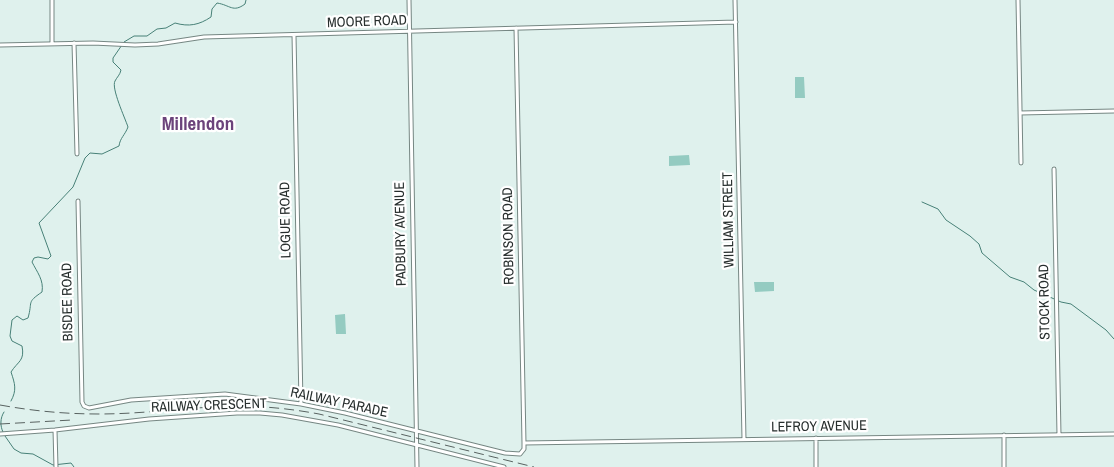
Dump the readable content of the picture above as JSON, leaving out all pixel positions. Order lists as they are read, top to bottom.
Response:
{
  "streets": {
    "street": [
      "MOORE ROAD",
      "LOGUE ROAD",
      "WILLIAM STREET",
      "PADBURY AVENUE",
      "ROBINSON ROAD",
      "BISDEE ROAD",
      "STOCK ROAD",
      "RAILWAY PARADE",
      "RAILWAY CRESCENT",
      "LEFROY AVENUE"
    ]
  },
  "crossings": [
    ["MOORE ROAD", "LOGUE ROAD"],
    ["MOORE ROAD", "WILLIAM STREET"],
    ["MOORE ROAD", "PADBURY AVENUE"],
    ["MOORE ROAD", "ROBINSON ROAD"],
    ["LOGUE ROAD", "RAILWAY PARADE"],
    ["WILLIAM STREET", "LEFROY AVENUE"],
    ["PADBURY AVENUE", "RAILWAY PARADE"],
    ["PADBURY AVENUE", "RAILWAY CRESCENT"],
    ["ROBINSON ROAD", "RAILWAY PARADE"],
    ["ROBINSON ROAD", "LEFROY AVENUE"],
    ["BISDEE ROAD", "RAILWAY PARADE"],
    ["STOCK ROAD", "LEFROY AVENUE"],
    ["RAILWAY PARADE", "LEFROY AVENUE"]
  ],
  "districts": ["Millendon"]
}
